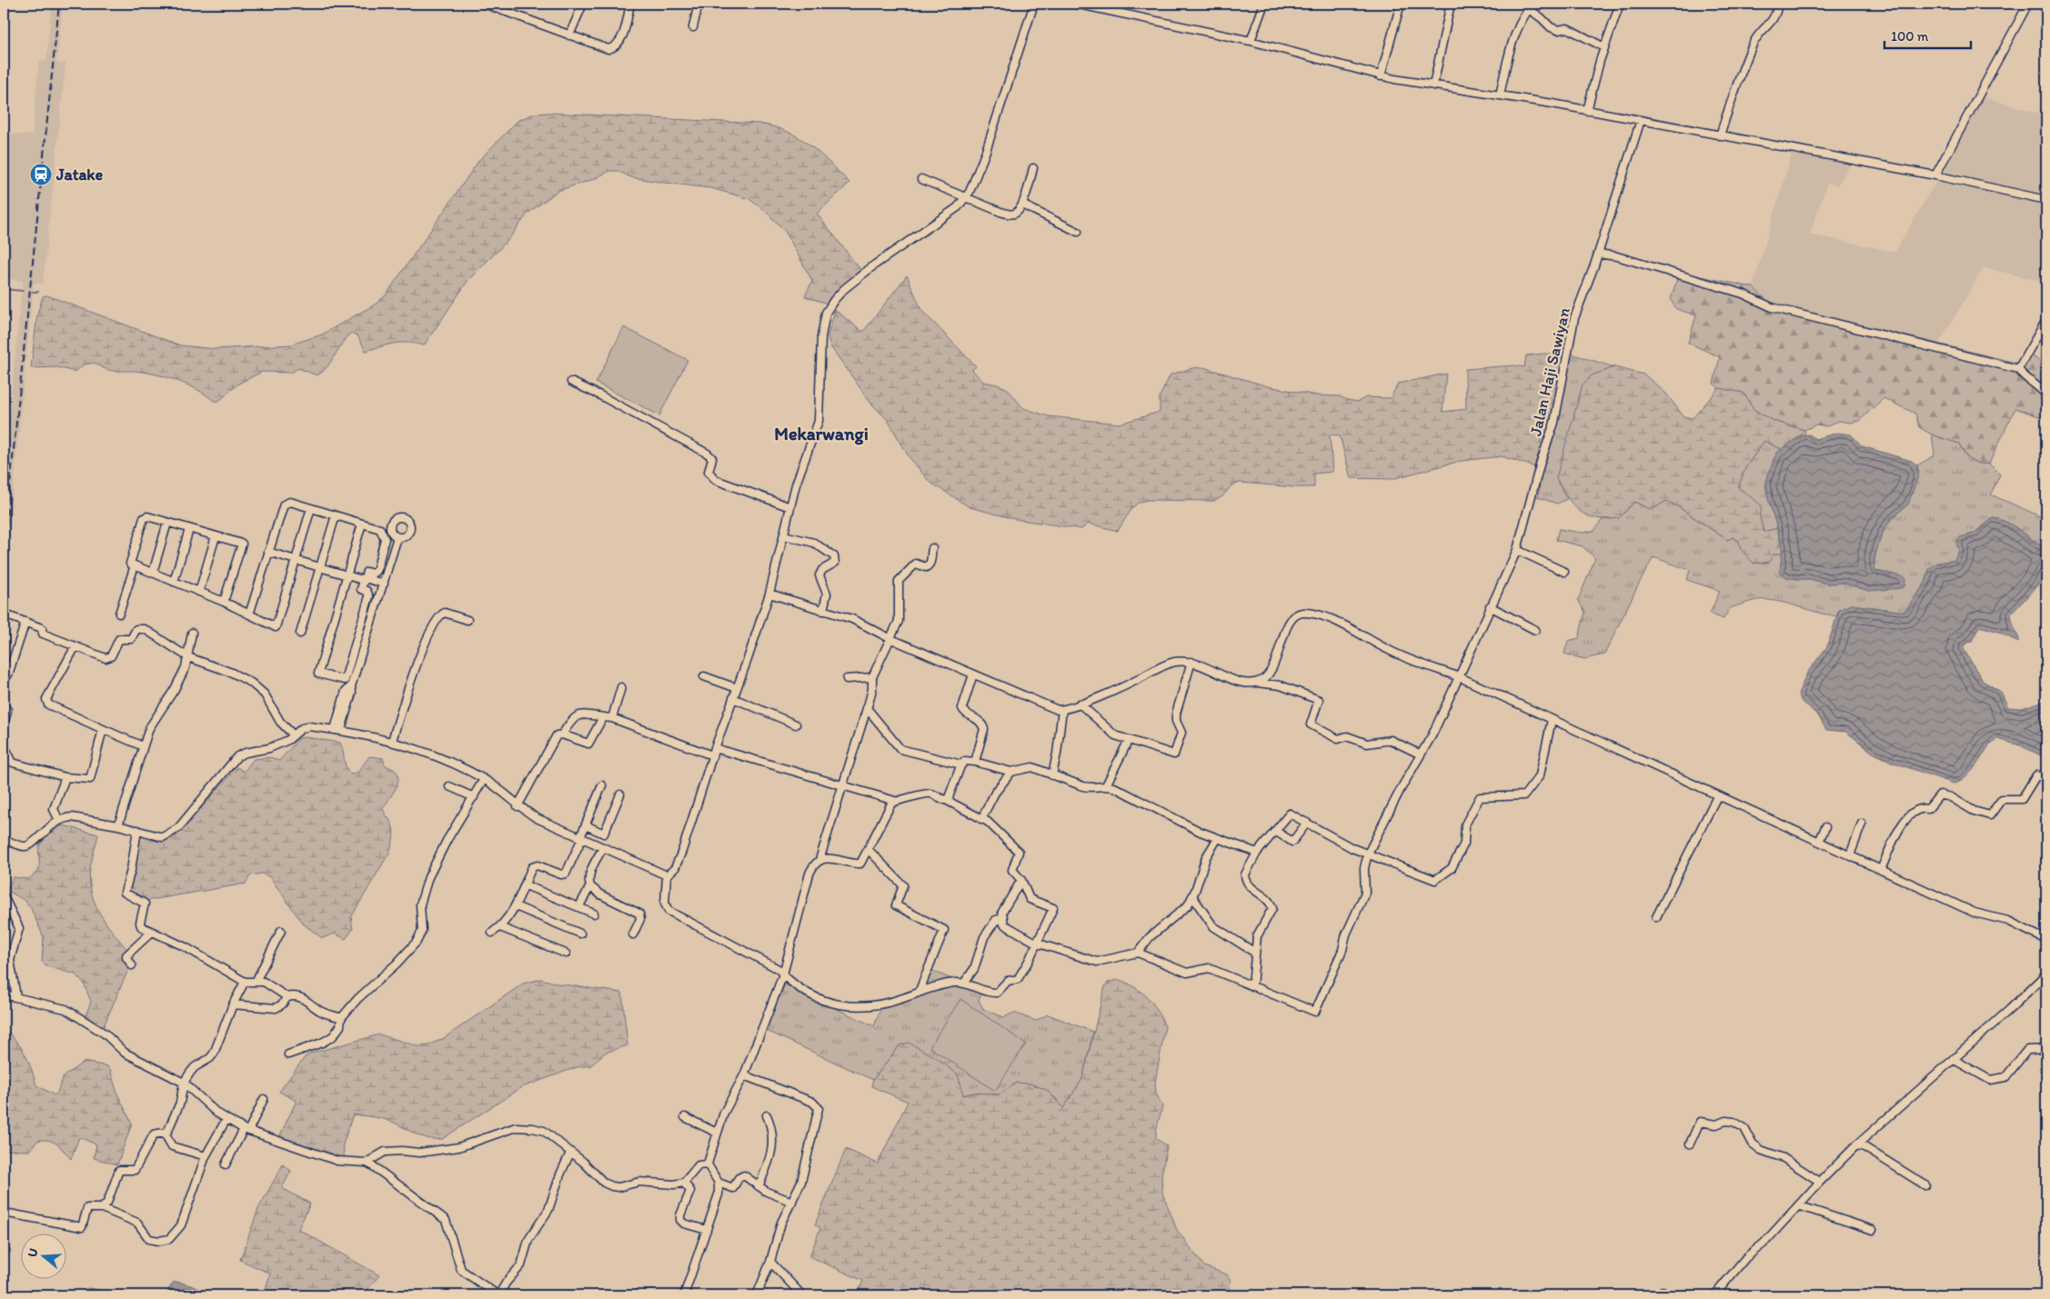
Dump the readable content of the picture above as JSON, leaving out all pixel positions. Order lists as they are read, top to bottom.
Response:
{
  "streets": {
    "street": ["Jalan Haji Sawiyan"]
  },
  "districts": ["Mekarwangi"],
  "places": {
    "station": ["Jatake"]
  },
  "scale_bar": "100 m",
  "north": "left"
}
